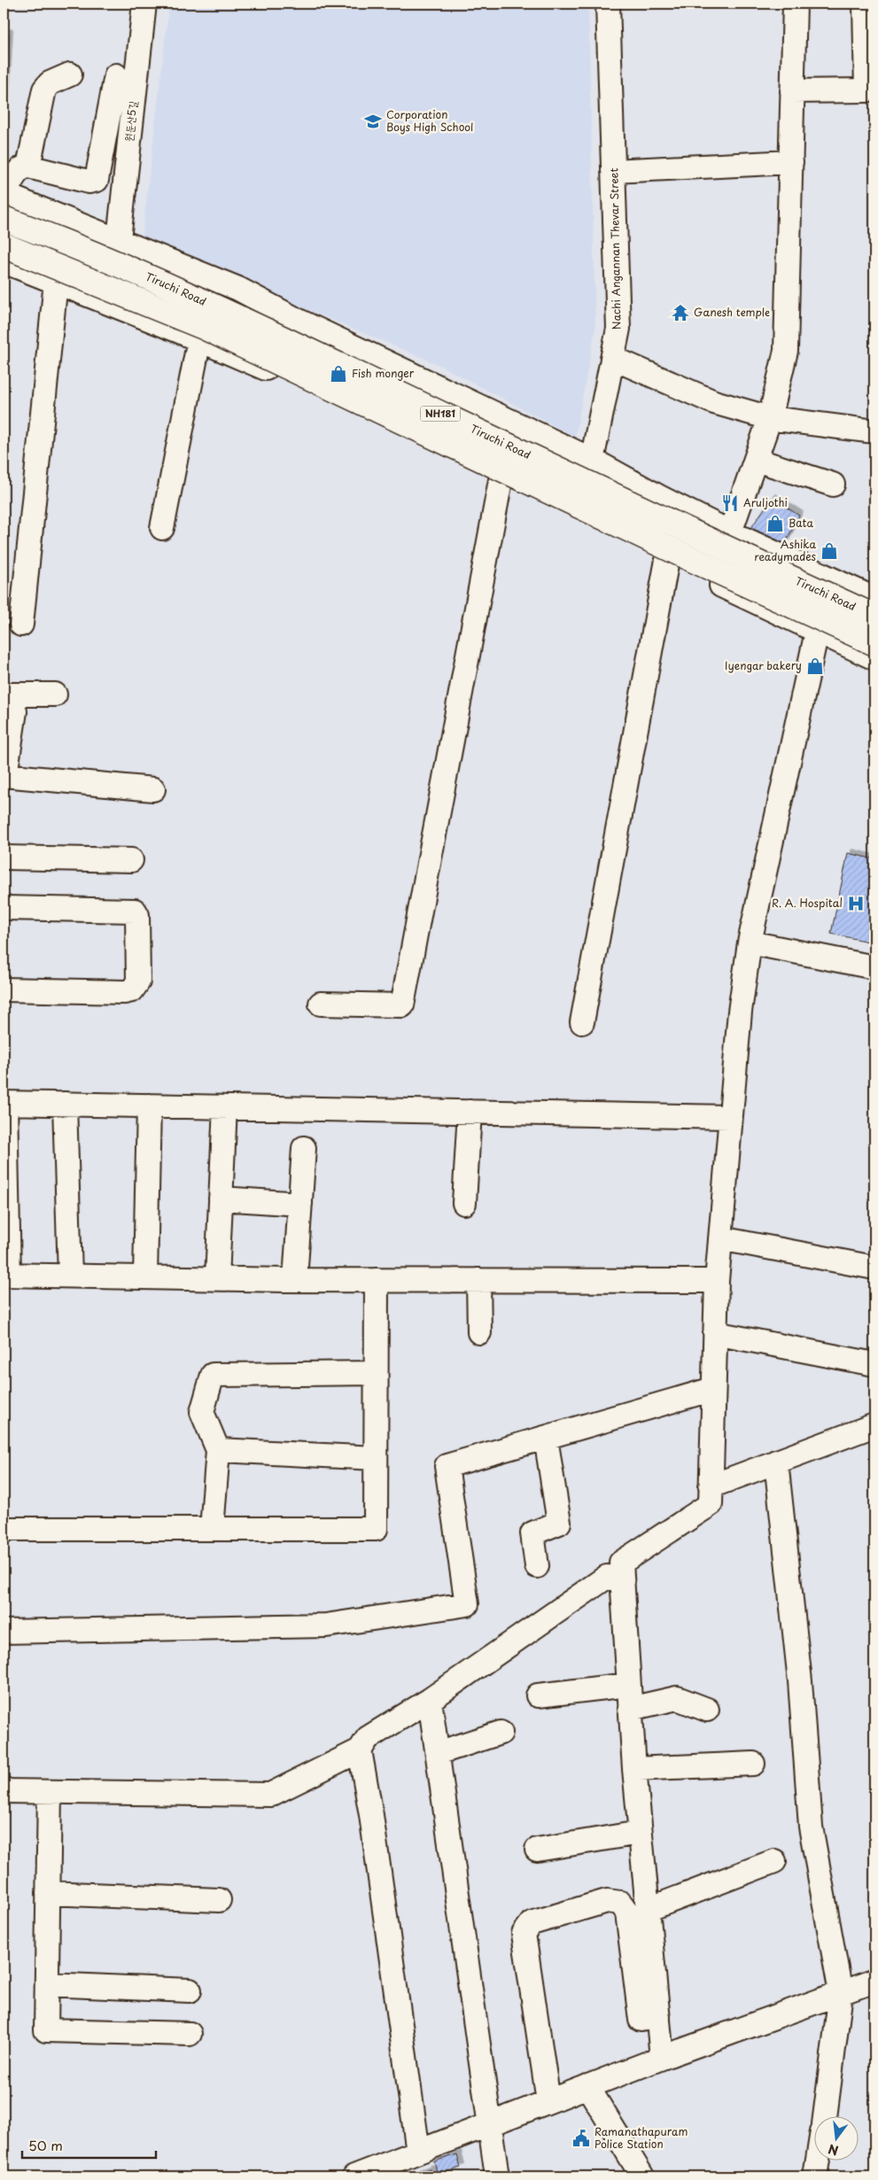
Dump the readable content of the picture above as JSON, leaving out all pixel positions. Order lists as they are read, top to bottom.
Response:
{
  "streets": {
    "highway": ["Tiruchi Road", "NH181"],
    "street": ["원둔산5길", "Nachi Angannan Thevar Street"]
  },
  "places": {
    "school or university": ["Corporation Boys High School"],
    "temple": ["Ganesh temple"],
    "shop": [
      "Fish monger",
      "Bata",
      "Ashika readymades",
      "Iyengar bakery"
    ],
    "restaurant": ["Aruljothi"],
    "hospital": ["R. A. Hospital"],
    "public building": ["Ramanathapuram Police Station"]
  },
  "scale_bar": "50 m",
  "north": "bottom"
}
